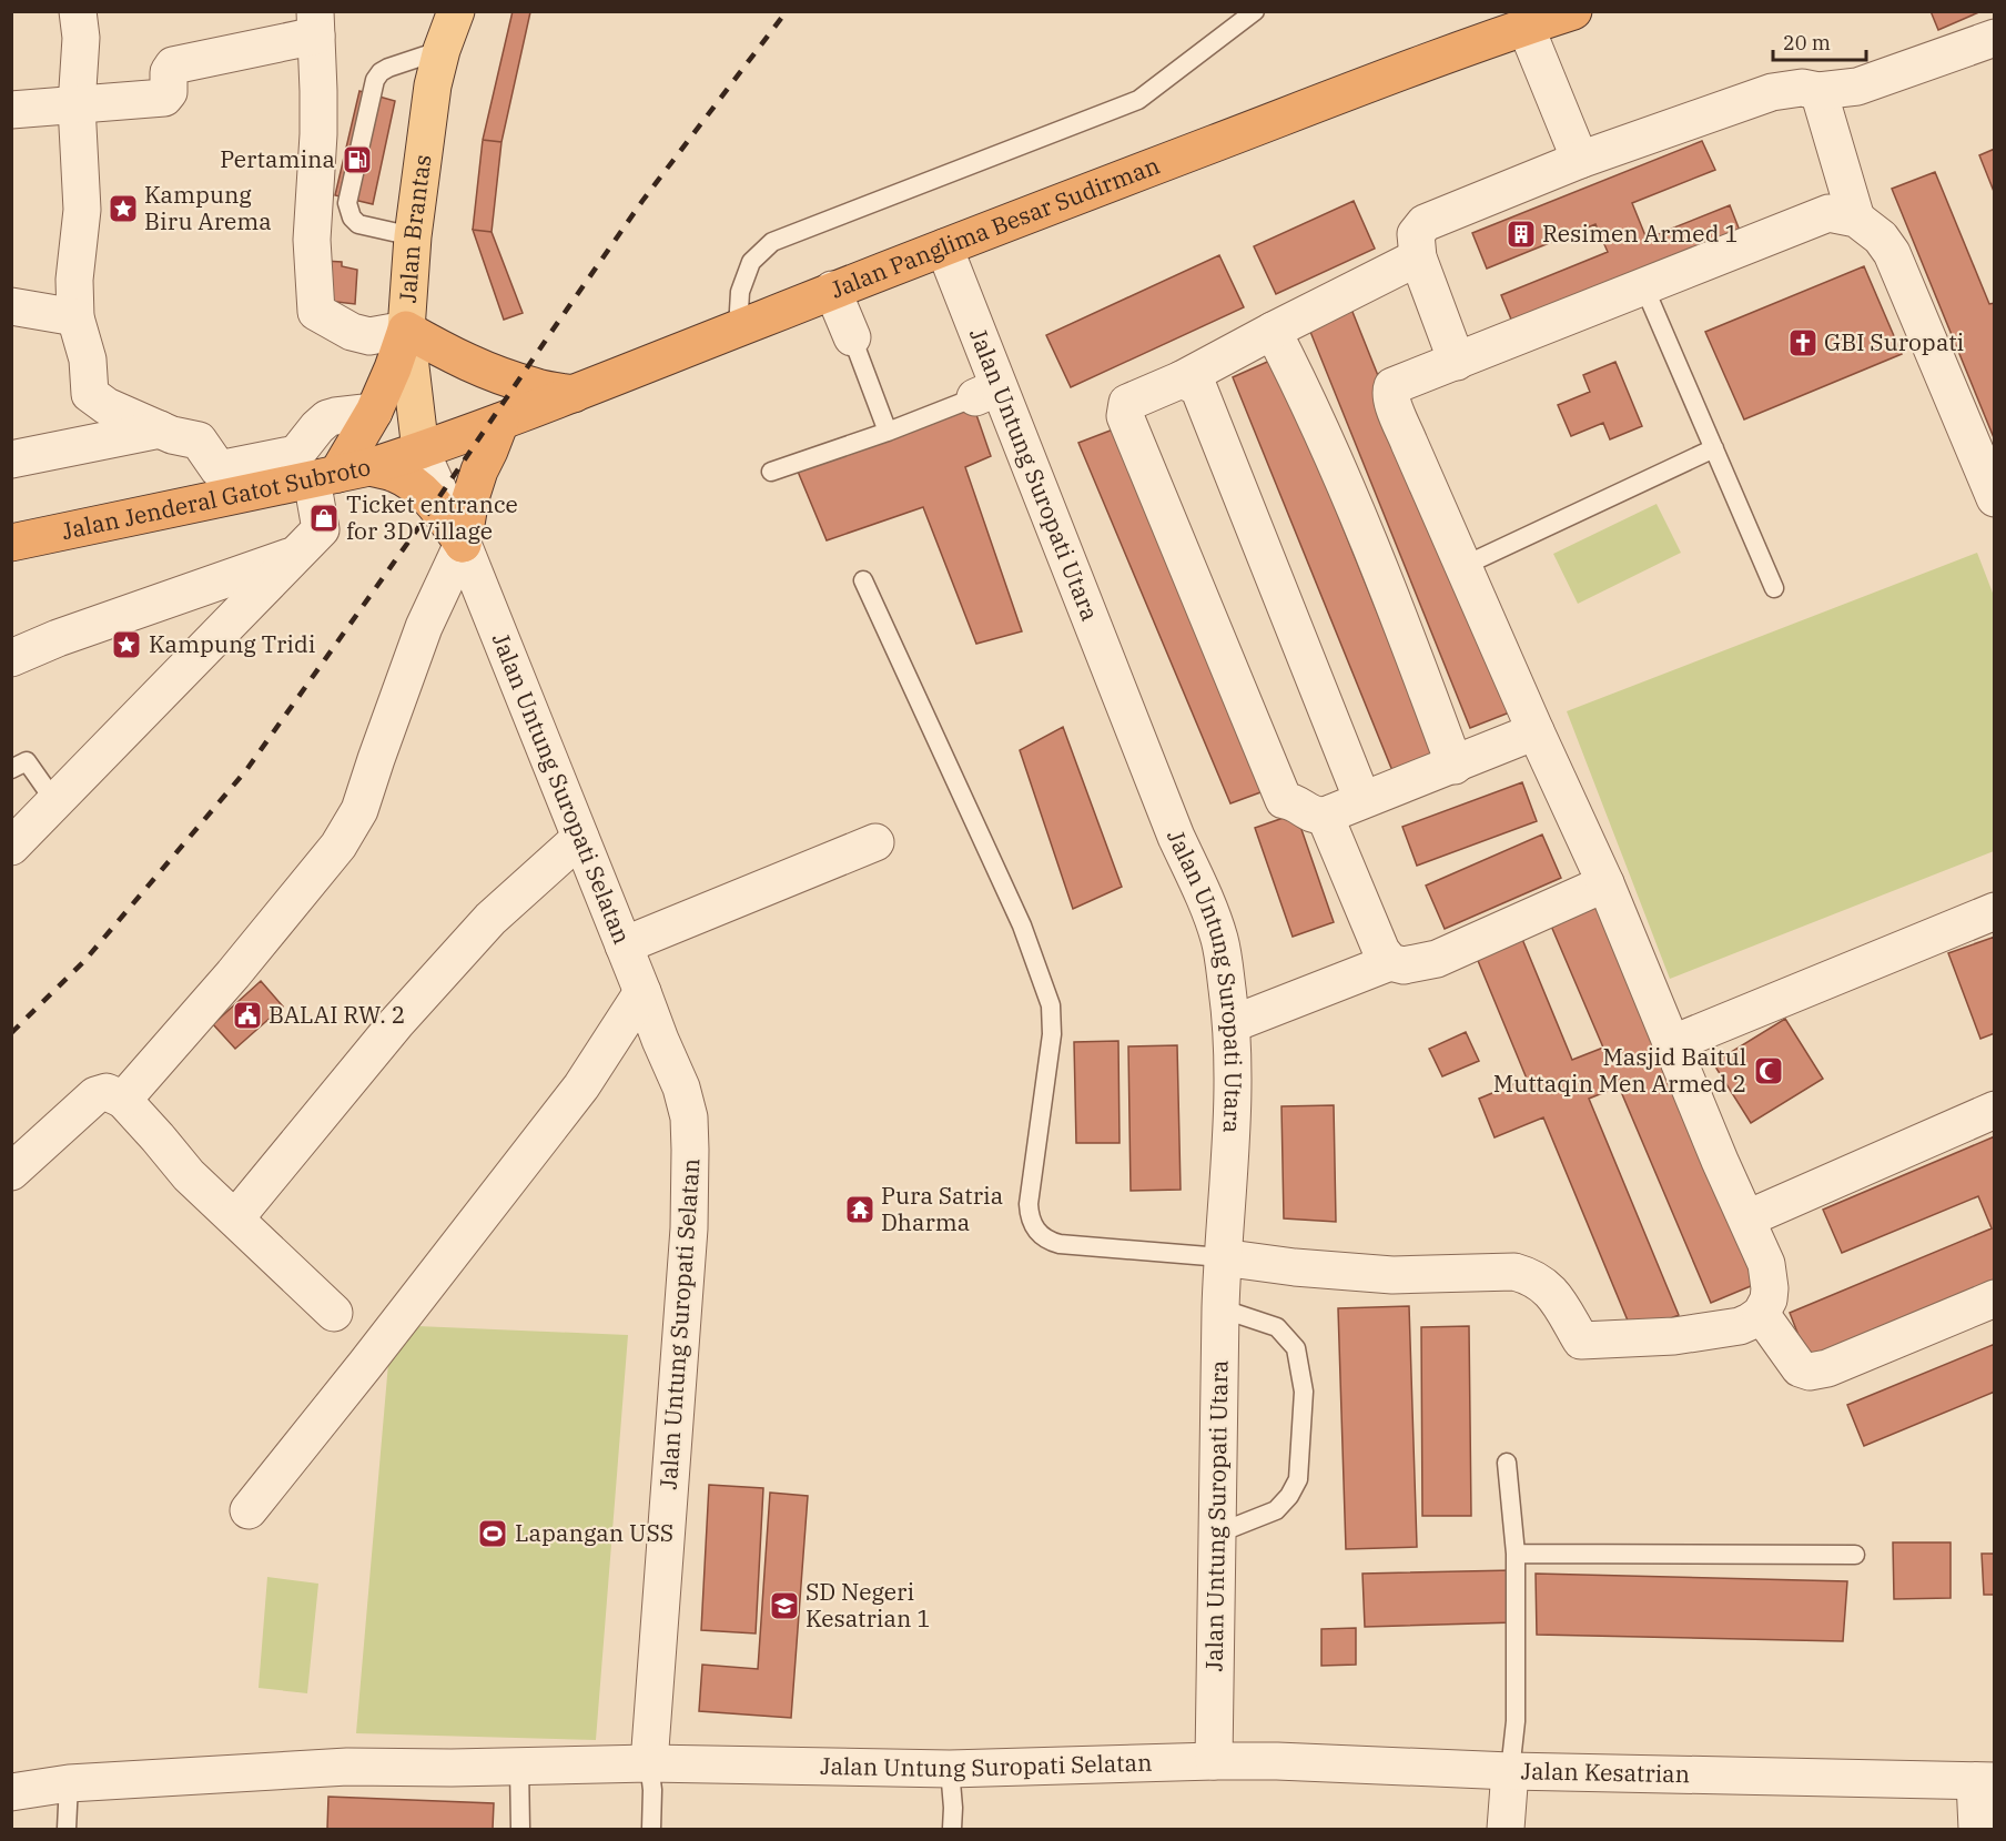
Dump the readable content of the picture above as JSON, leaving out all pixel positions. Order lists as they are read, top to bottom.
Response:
{
  "streets": {
    "highway": ["Jalan Panglima Besar Sudirman", "Jalan Jenderal Gatot Subroto"],
    "main road": ["Jalan Brantas"],
    "street": ["Jalan Untung Suropati Utara", "Jalan Untung Suropati Selatan", "Jalan Kesatrian"]
  },
  "crossings": [
    ["Jalan Panglima Besar Sudirman", "Jalan Brantas"],
    ["Jalan Panglima Besar Sudirman", "Jalan Untung Suropati Utara"],
    ["Jalan Panglima Besar Sudirman", "Jalan Jenderal Gatot Subroto"],
    ["Jalan Panglima Besar Sudirman", "Jalan Untung Suropati Selatan"],
    ["Jalan Brantas", "Jalan Jenderal Gatot Subroto"],
    ["Jalan Brantas", "Jalan Untung Suropati Selatan"],
    ["Jalan Untung Suropati Utara", "Jalan Untung Suropati Selatan"],
    ["Jalan Untung Suropati Utara", "Jalan Kesatrian"],
    ["Jalan Jenderal Gatot Subroto", "Jalan Untung Suropati Selatan"],
    ["Jalan Untung Suropati Selatan", "Jalan Kesatrian"]
  ],
  "places": {
    "fuel station": ["Pertamina"],
    "place": ["Kampung Biru Arema", "Kampung Tridi"],
    "building": ["Resimen Armed 1"],
    "church": ["GBI Suropati"],
    "shop": ["Ticket entrance for 3D Village"],
    "public building": ["BALAI RW. 2"],
    "mosque": ["Masjid Baitul Muttaqin Men Armed 2"],
    "temple": ["Pura Satria Dharma"],
    "sports": ["Lapangan USS"],
    "school or university": ["SD Negeri Kesatrian 1"]
  },
  "scale_bar": "20 m"
}
